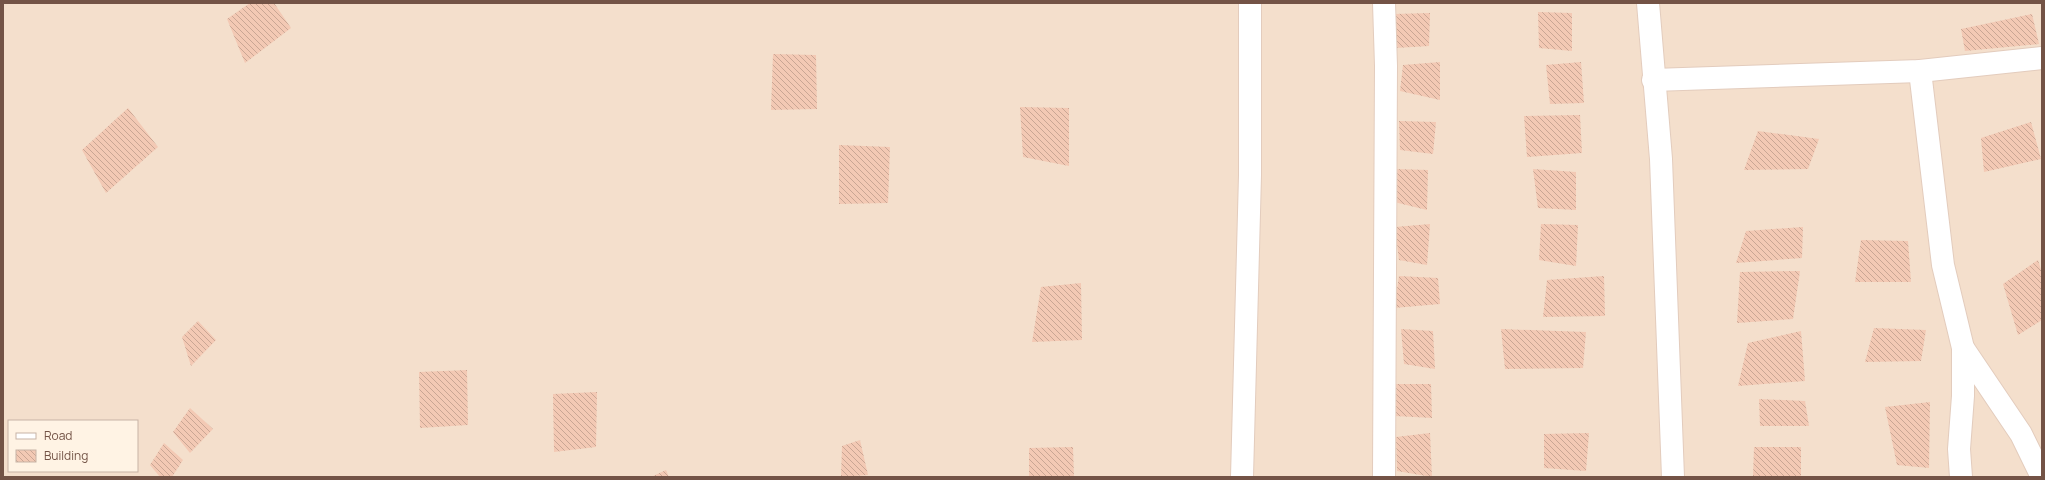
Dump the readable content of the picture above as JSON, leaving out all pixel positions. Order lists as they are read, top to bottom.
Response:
{
  "legend": ["Road", "Building"]
}
